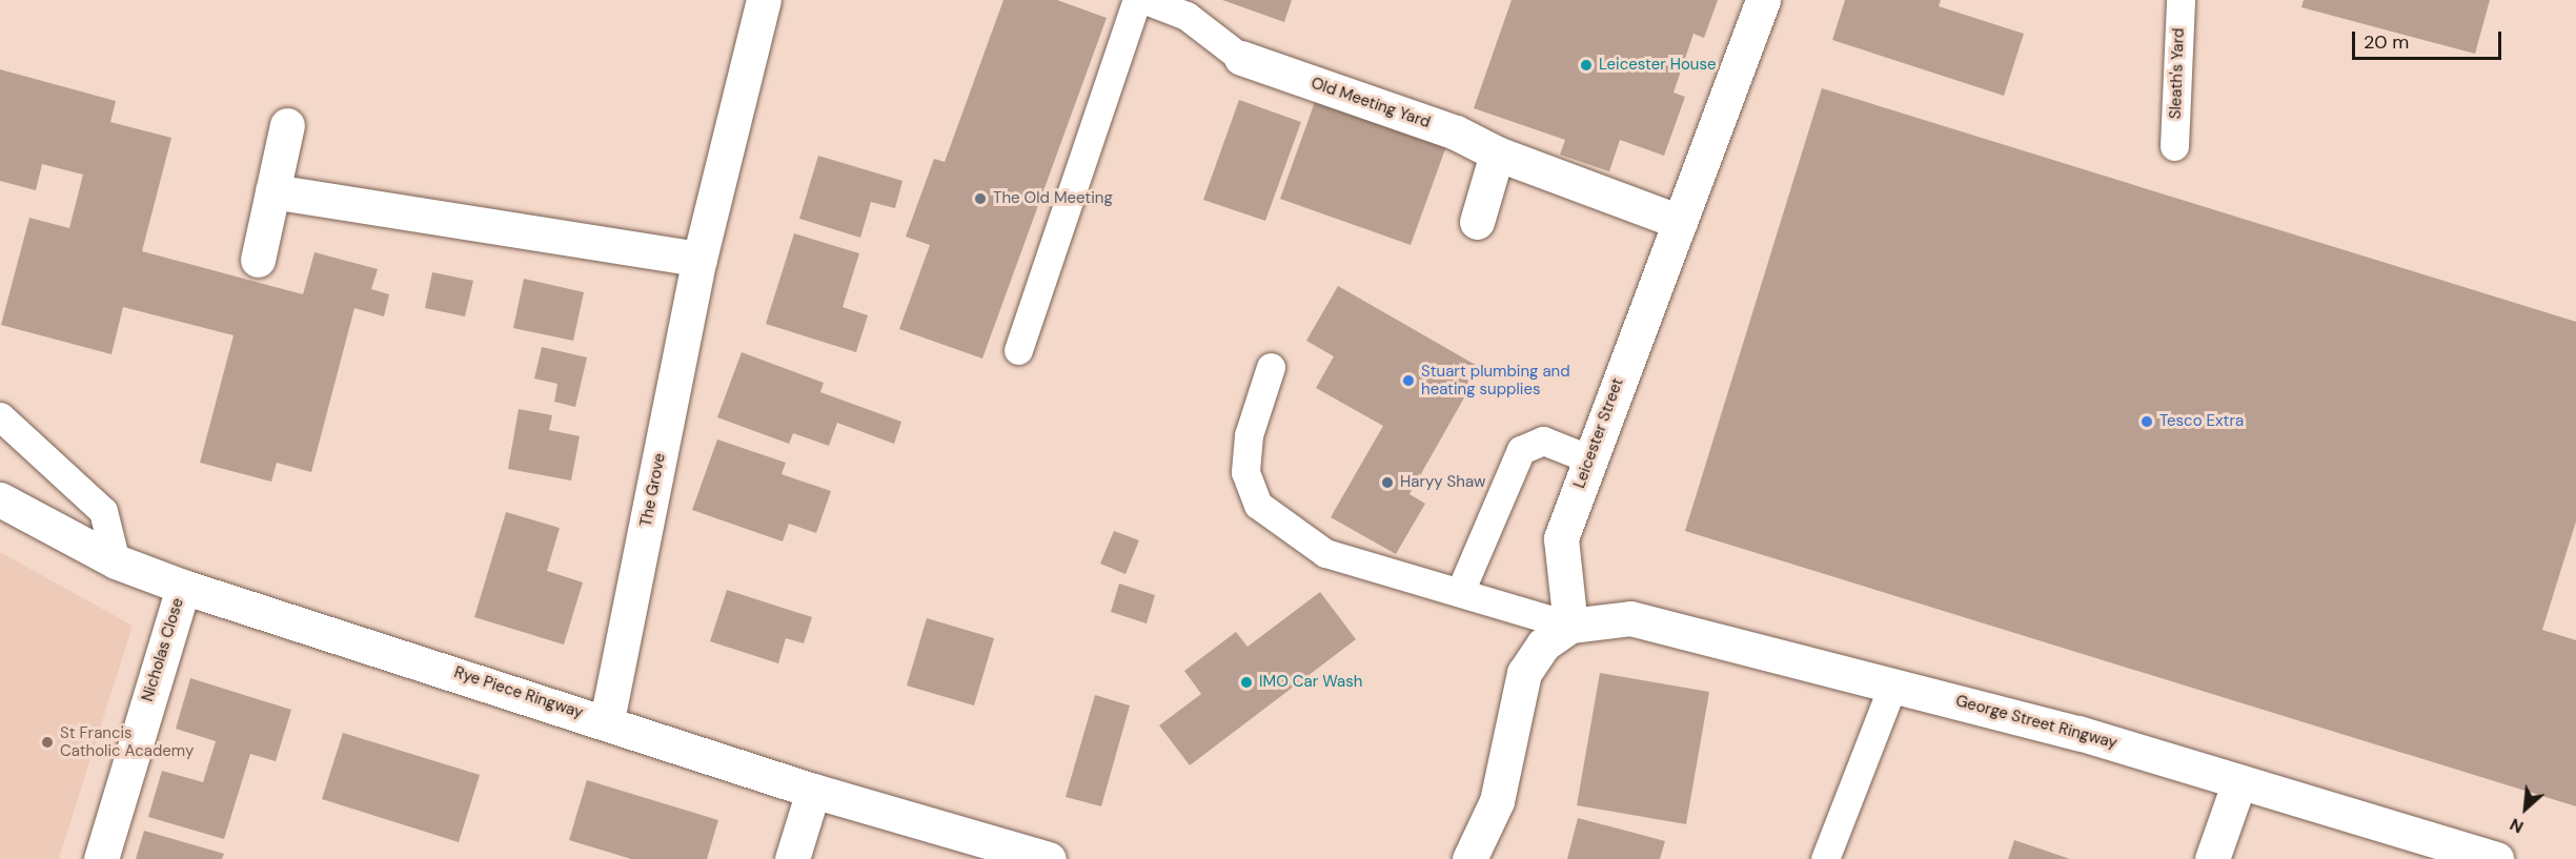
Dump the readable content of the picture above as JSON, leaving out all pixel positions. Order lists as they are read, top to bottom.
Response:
{
  "streets": {
    "street": [
      "Old Meeting Yard",
      "Leicester Street",
      "The Grove",
      "Nicholas Close",
      "Rye Piece Ringway",
      "George Street Ringway"
    ],
    "lane": ["Sleath's Yard"]
  },
  "crossings": [
    ["Old Meeting Yard", "Leicester Street"],
    ["Leicester Street", "George Street Ringway"],
    ["The Grove", "Rye Piece Ringway"],
    ["Nicholas Close", "Rye Piece Ringway"]
  ],
  "places": [
    "Leicester House",
    "The Old Meeting",
    "Stuart plumbing and heating supplies",
    "Tesco Extra",
    "Haryy Shaw",
    "IMO Car Wash",
    "St Francis Catholic Academy"
  ],
  "scale_bar": "20 m",
  "north": "bottom left"
}
